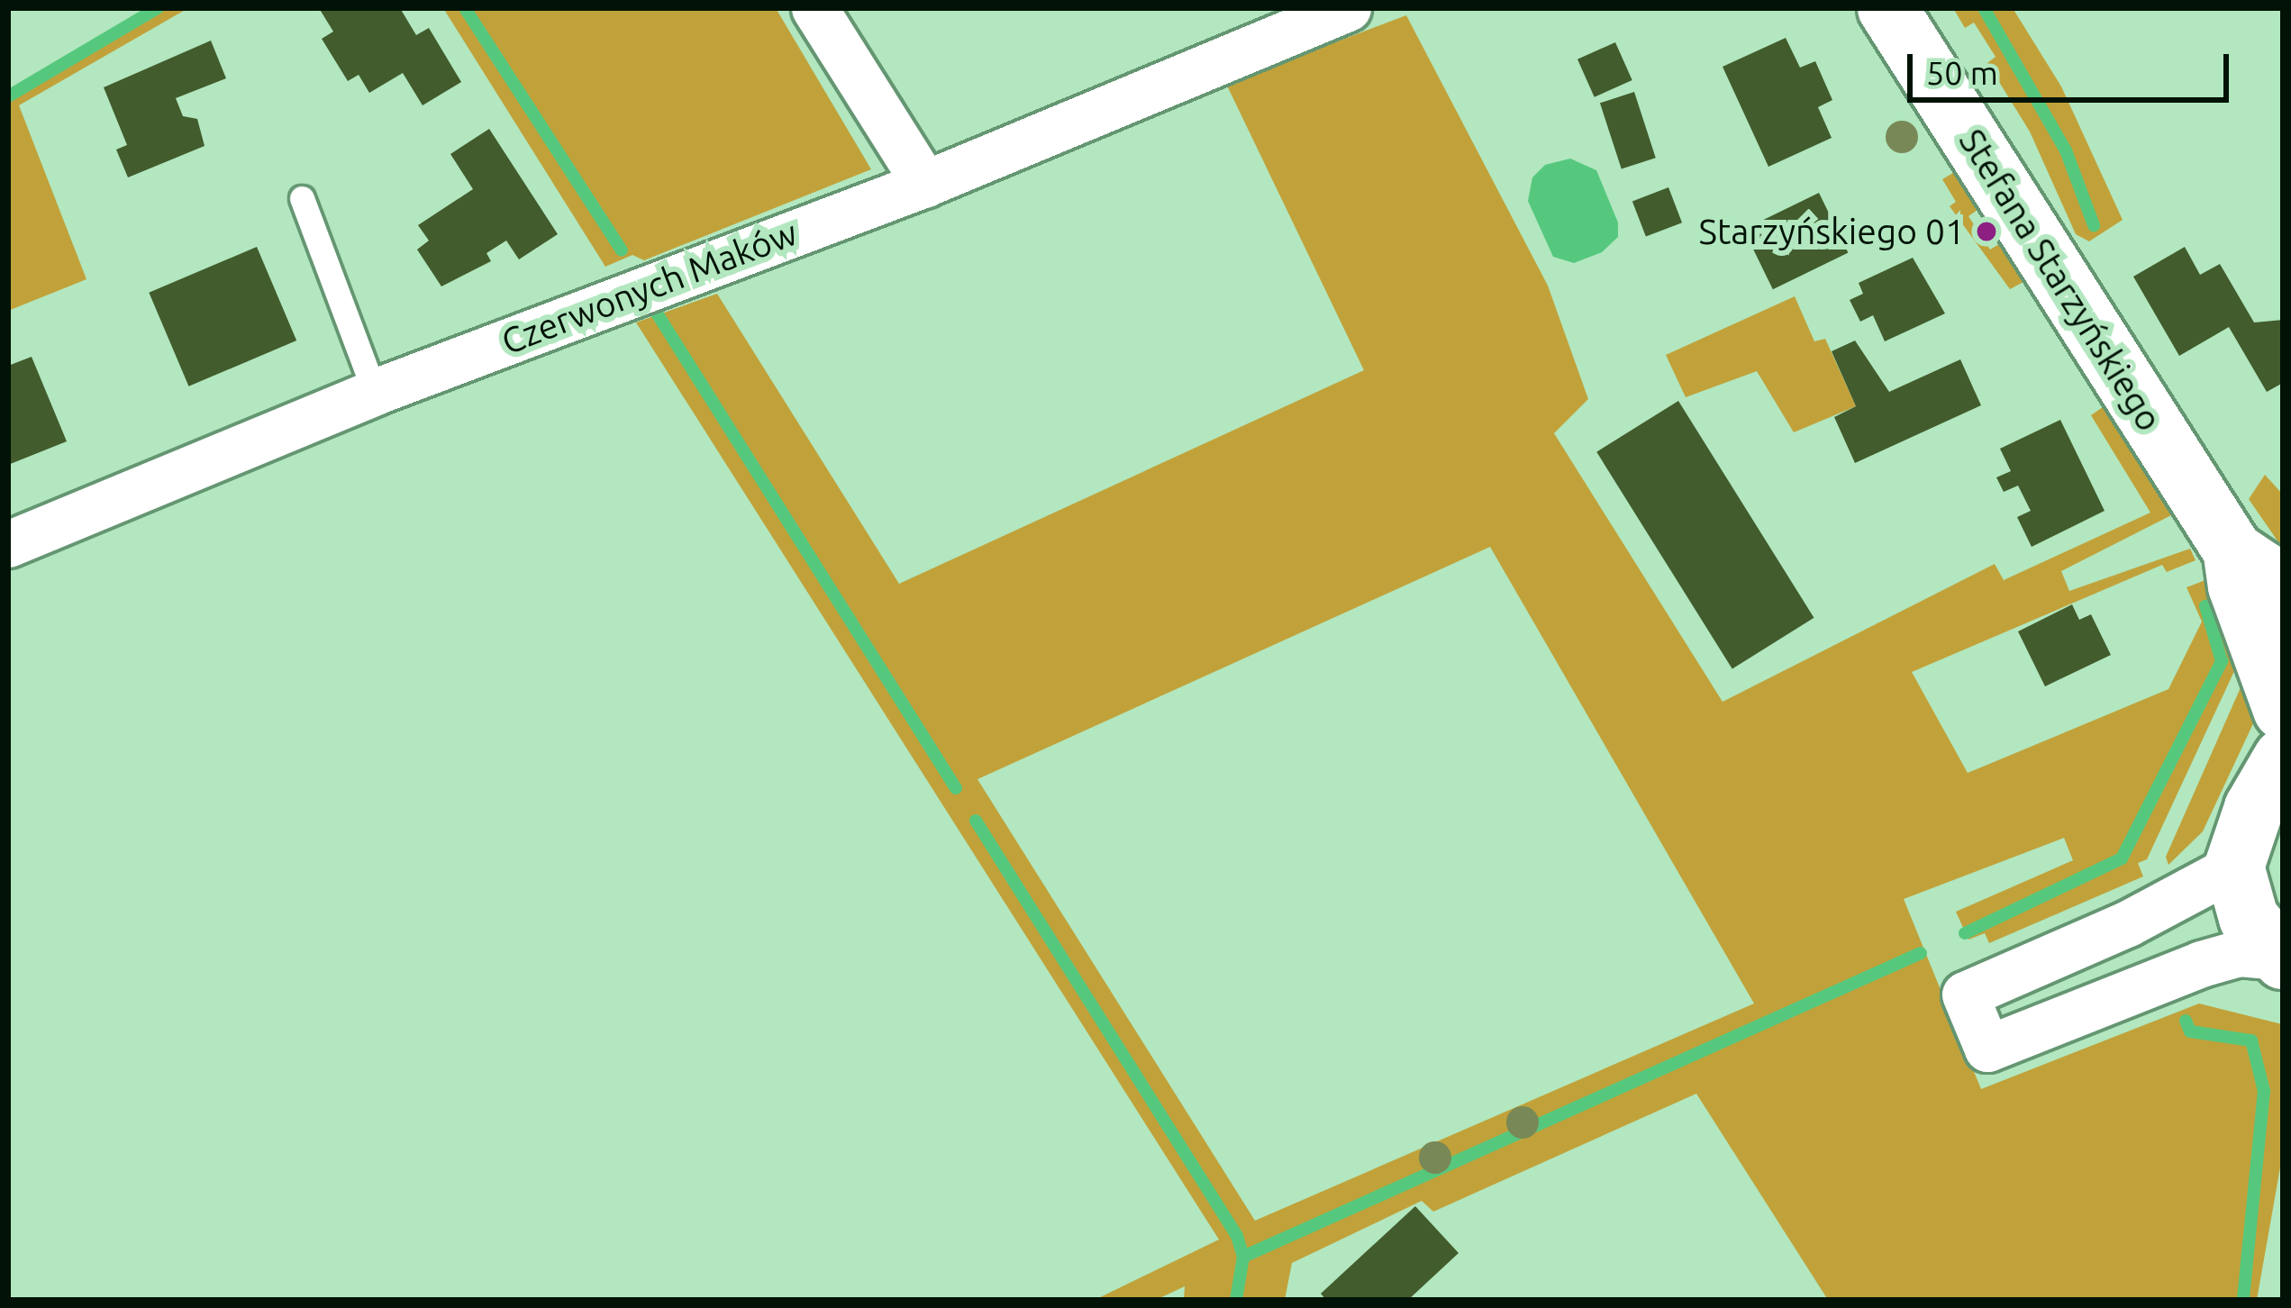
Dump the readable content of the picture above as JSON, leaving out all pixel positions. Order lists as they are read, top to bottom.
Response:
{
  "streets": {
    "street": ["Stefana Starzyńskiego", "Czerwonych Maków"]
  },
  "places": ["Starzyńskiego 01"],
  "scale_bar": "50 m"
}
